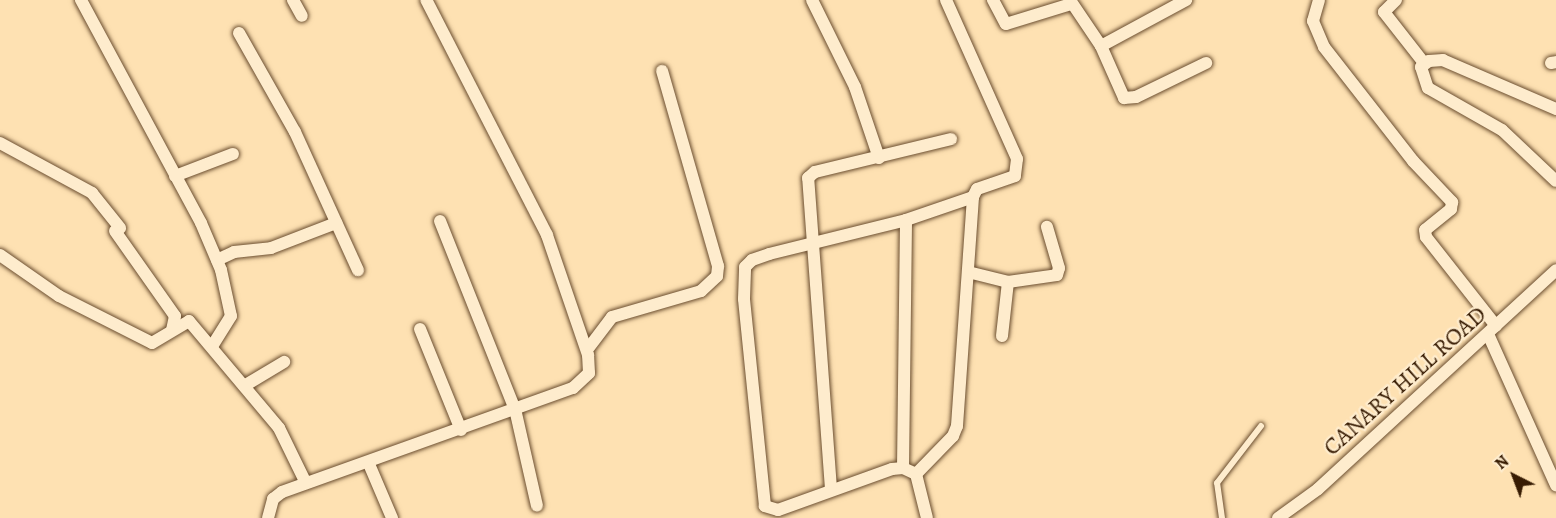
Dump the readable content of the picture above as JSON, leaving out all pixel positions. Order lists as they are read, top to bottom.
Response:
{
  "streets": {
    "street": ["CANARY HILL ROAD"]
  },
  "north": "top left"
}
